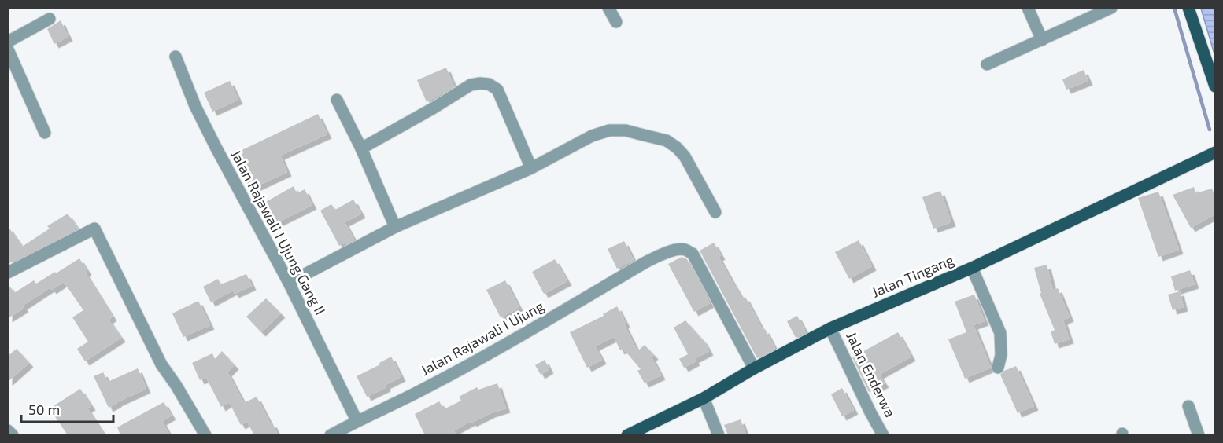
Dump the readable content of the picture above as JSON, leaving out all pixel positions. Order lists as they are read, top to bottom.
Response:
{
  "streets": {
    "main road": ["Jalan Tingang"],
    "street": ["Jalan Rajawali I Ujung Gang II", "Jalan Rajawali I Ujung", "Jalan Enderwa"]
  },
  "crossings": [
    ["Jalan Rajawali I Ujung Gang II", "Jalan Rajawali I Ujung"],
    ["Jalan Tingang", "Jalan Rajawali I Ujung"],
    ["Jalan Tingang", "Jalan Enderwa"]
  ],
  "scale_bar": "50 m"
}
